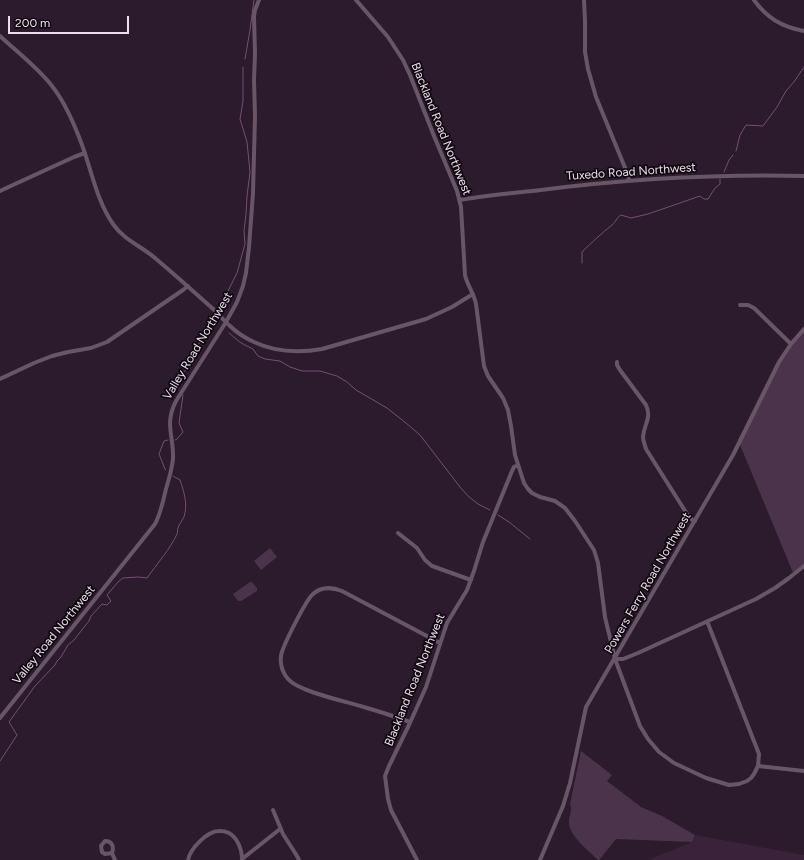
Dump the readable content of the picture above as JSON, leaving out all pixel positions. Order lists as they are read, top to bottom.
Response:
{
  "streets": {
    "street": [
      "Blackland Road Northwest",
      "Tuxedo Road Northwest",
      "Valley Road Northwest",
      "Powers Ferry Road Northwest"
    ]
  },
  "crossings": [
    ["Blackland Road Northwest", "Tuxedo Road Northwest"]
  ],
  "scale_bar": "200 m"
}
